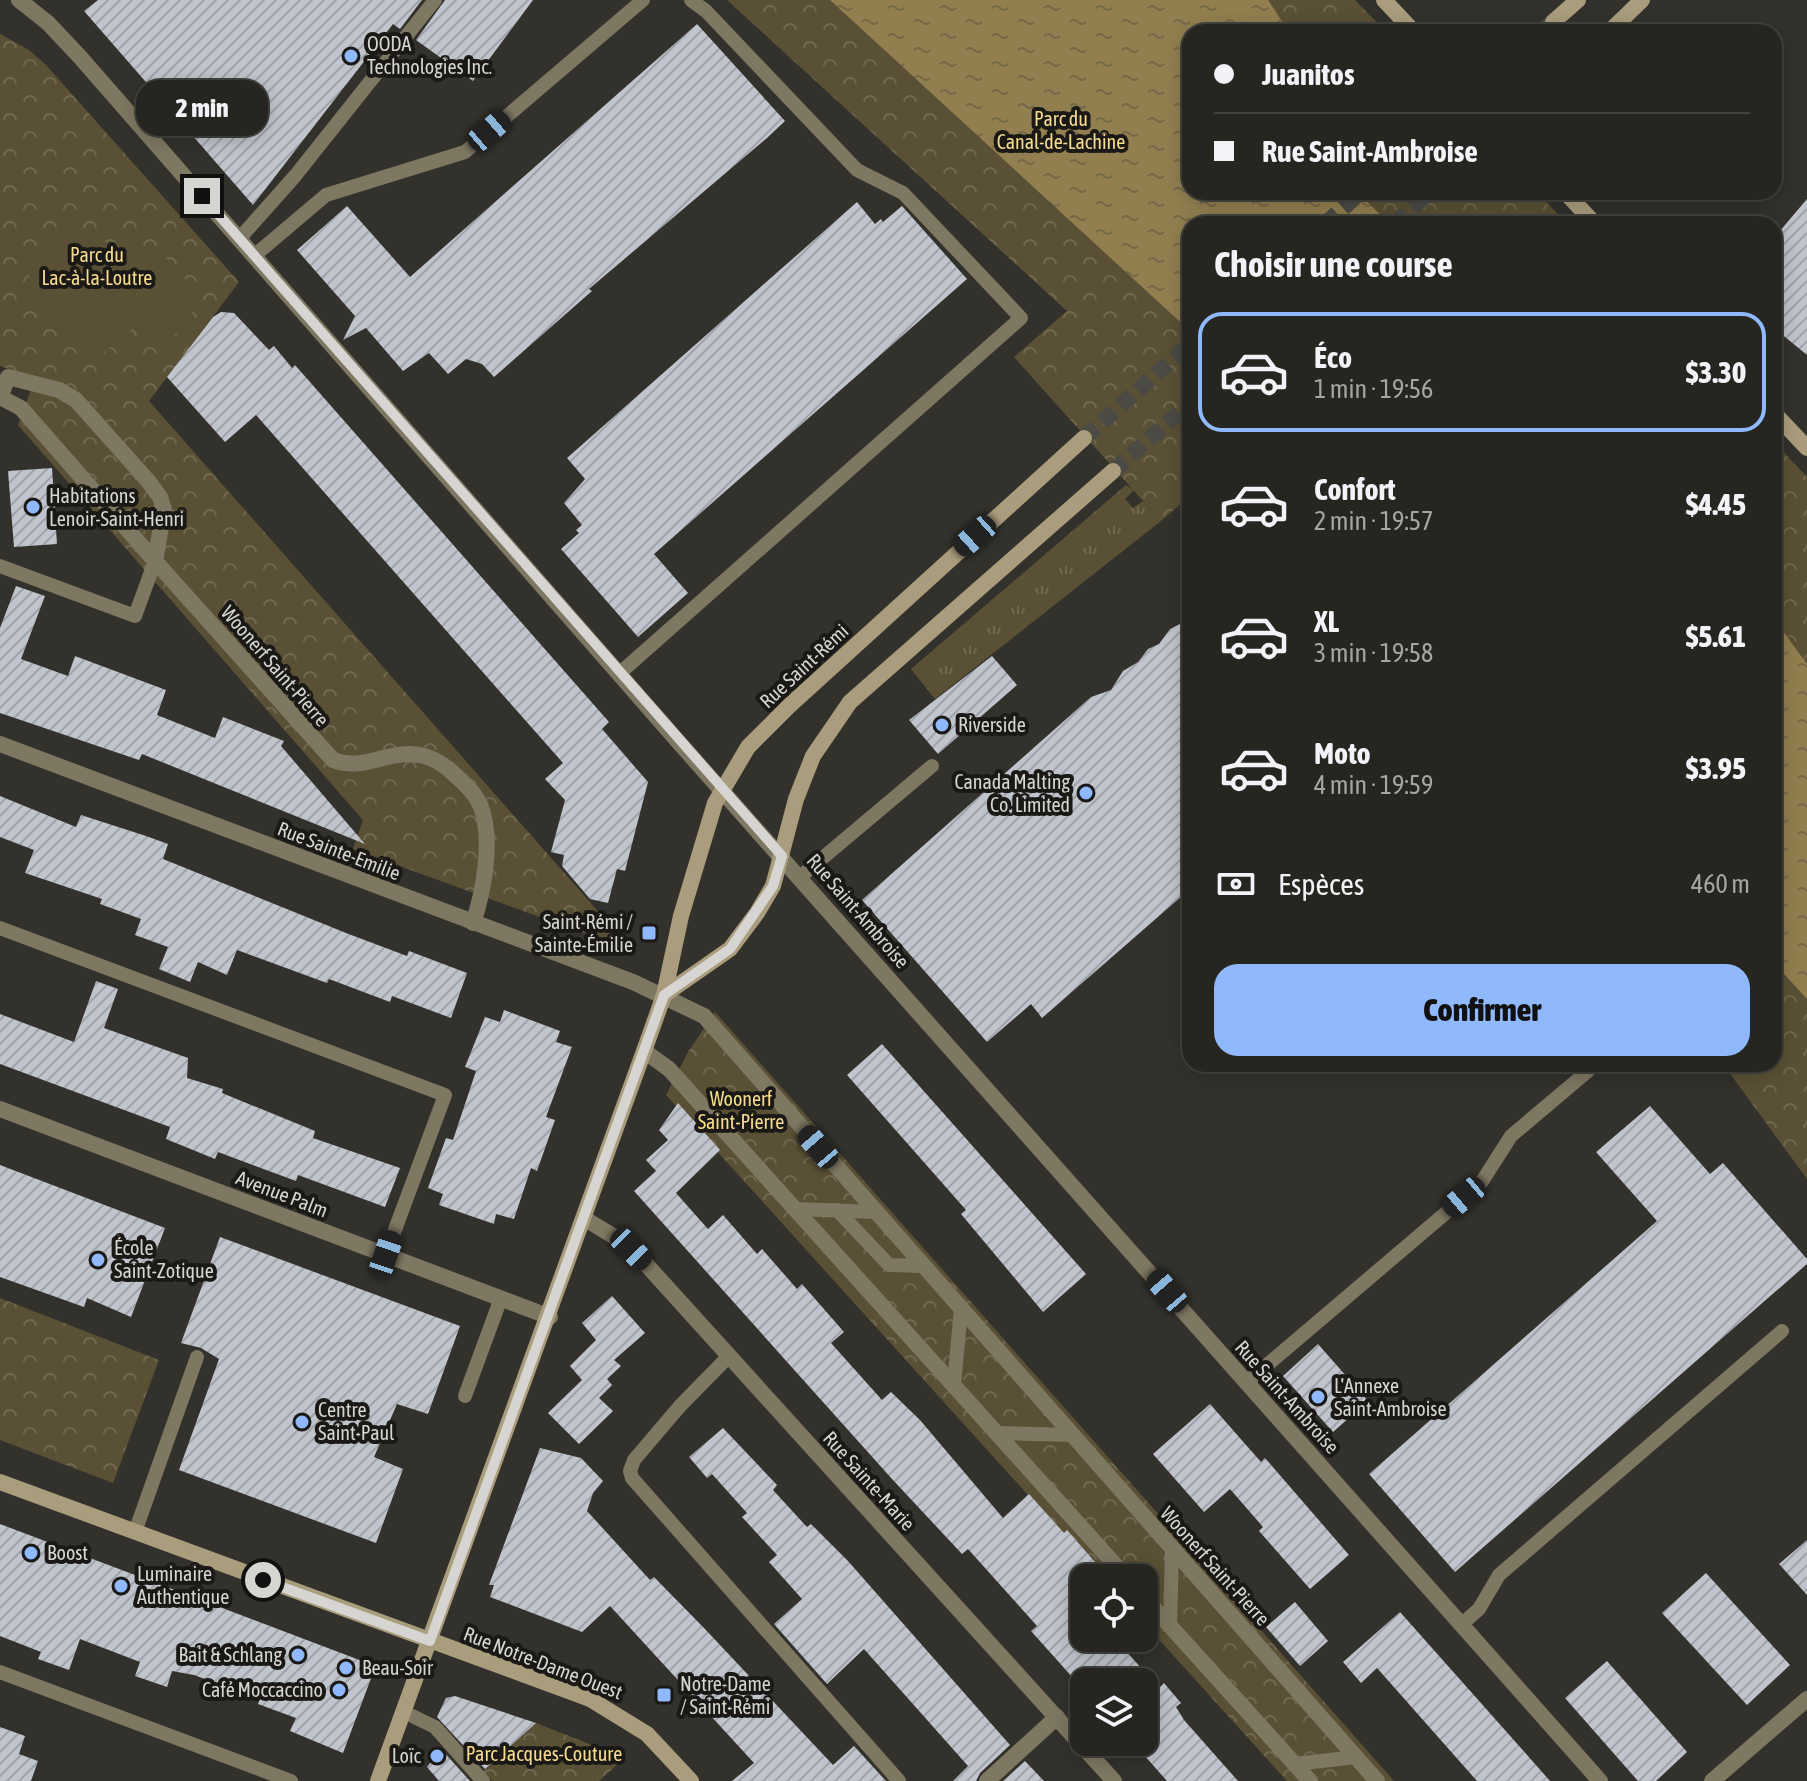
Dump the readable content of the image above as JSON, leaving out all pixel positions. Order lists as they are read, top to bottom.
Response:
{
  "streets": {
    "main road": ["Rue Saint-Rémi", "Rue Notre-Dame Ouest"],
    "street": [
      "Woonerf Saint-Pierre",
      "Rue Sainte-Emilie",
      "Rue Saint-Ambroise",
      "Avenue Palm",
      "Rue Sainte-Marie"
    ]
  },
  "crossings": [
    ["Woonerf Saint-Pierre", "Rue Saint-Rémi"],
    ["Woonerf Saint-Pierre", "Rue Sainte-Emilie"],
    ["Rue Saint-Rémi", "Rue Sainte-Emilie"],
    ["Rue Saint-Rémi", "Rue Saint-Ambroise"],
    ["Rue Saint-Rémi", "Avenue Palm"],
    ["Rue Saint-Rémi", "Rue Sainte-Marie"],
    ["Rue Saint-Rémi", "Rue Notre-Dame Ouest"]
  ],
  "parks": [
    "Parc du Canal-de-Lachine",
    "Parc du Lac-à-la-Loutre",
    "Woonerf Saint-Pierre",
    "Parc Jacques-Couture"
  ],
  "places": {
    "other": [
      "OODA Technologies Inc.",
      "Habitations Lenoir-Saint-Henri",
      "Riverside",
      "Canada Malting Co. Limited",
      "École Saint-Zotique",
      "L'Annexe Saint-Ambroise",
      "Centre Saint-Paul",
      "Boost",
      "Luminaire Authentique",
      "Bait & Schlang",
      "Beau-Soir",
      "Café Moccaccino",
      "Loïc"
    ],
    "transit": ["Saint-Rémi / Sainte-Émilie", "Notre-Dame / Saint-Rémi"]
  },
  "page": {
    "banner": ["Juanitos", "Rue Saint-Ambroise"],
    "bubble": "2 min",
    "heading": "Choisir une course",
    "list": [
      {
        "name": "Éco",
        "note": "1 min · 19:56",
        "value": "$3.30"
      },
      {
        "name": "Confort",
        "note": "2 min · 19:57",
        "value": "$4.45"
      },
      {
        "name": "XL",
        "note": "3 min · 19:58",
        "value": "$5.61"
      },
      {
        "name": "Moto",
        "note": "4 min · 19:59",
        "value": "$3.95"
      }
    ],
    "pay": ["Espèces", "460 m"],
    "buttons": "Confirmer"
  }
}
